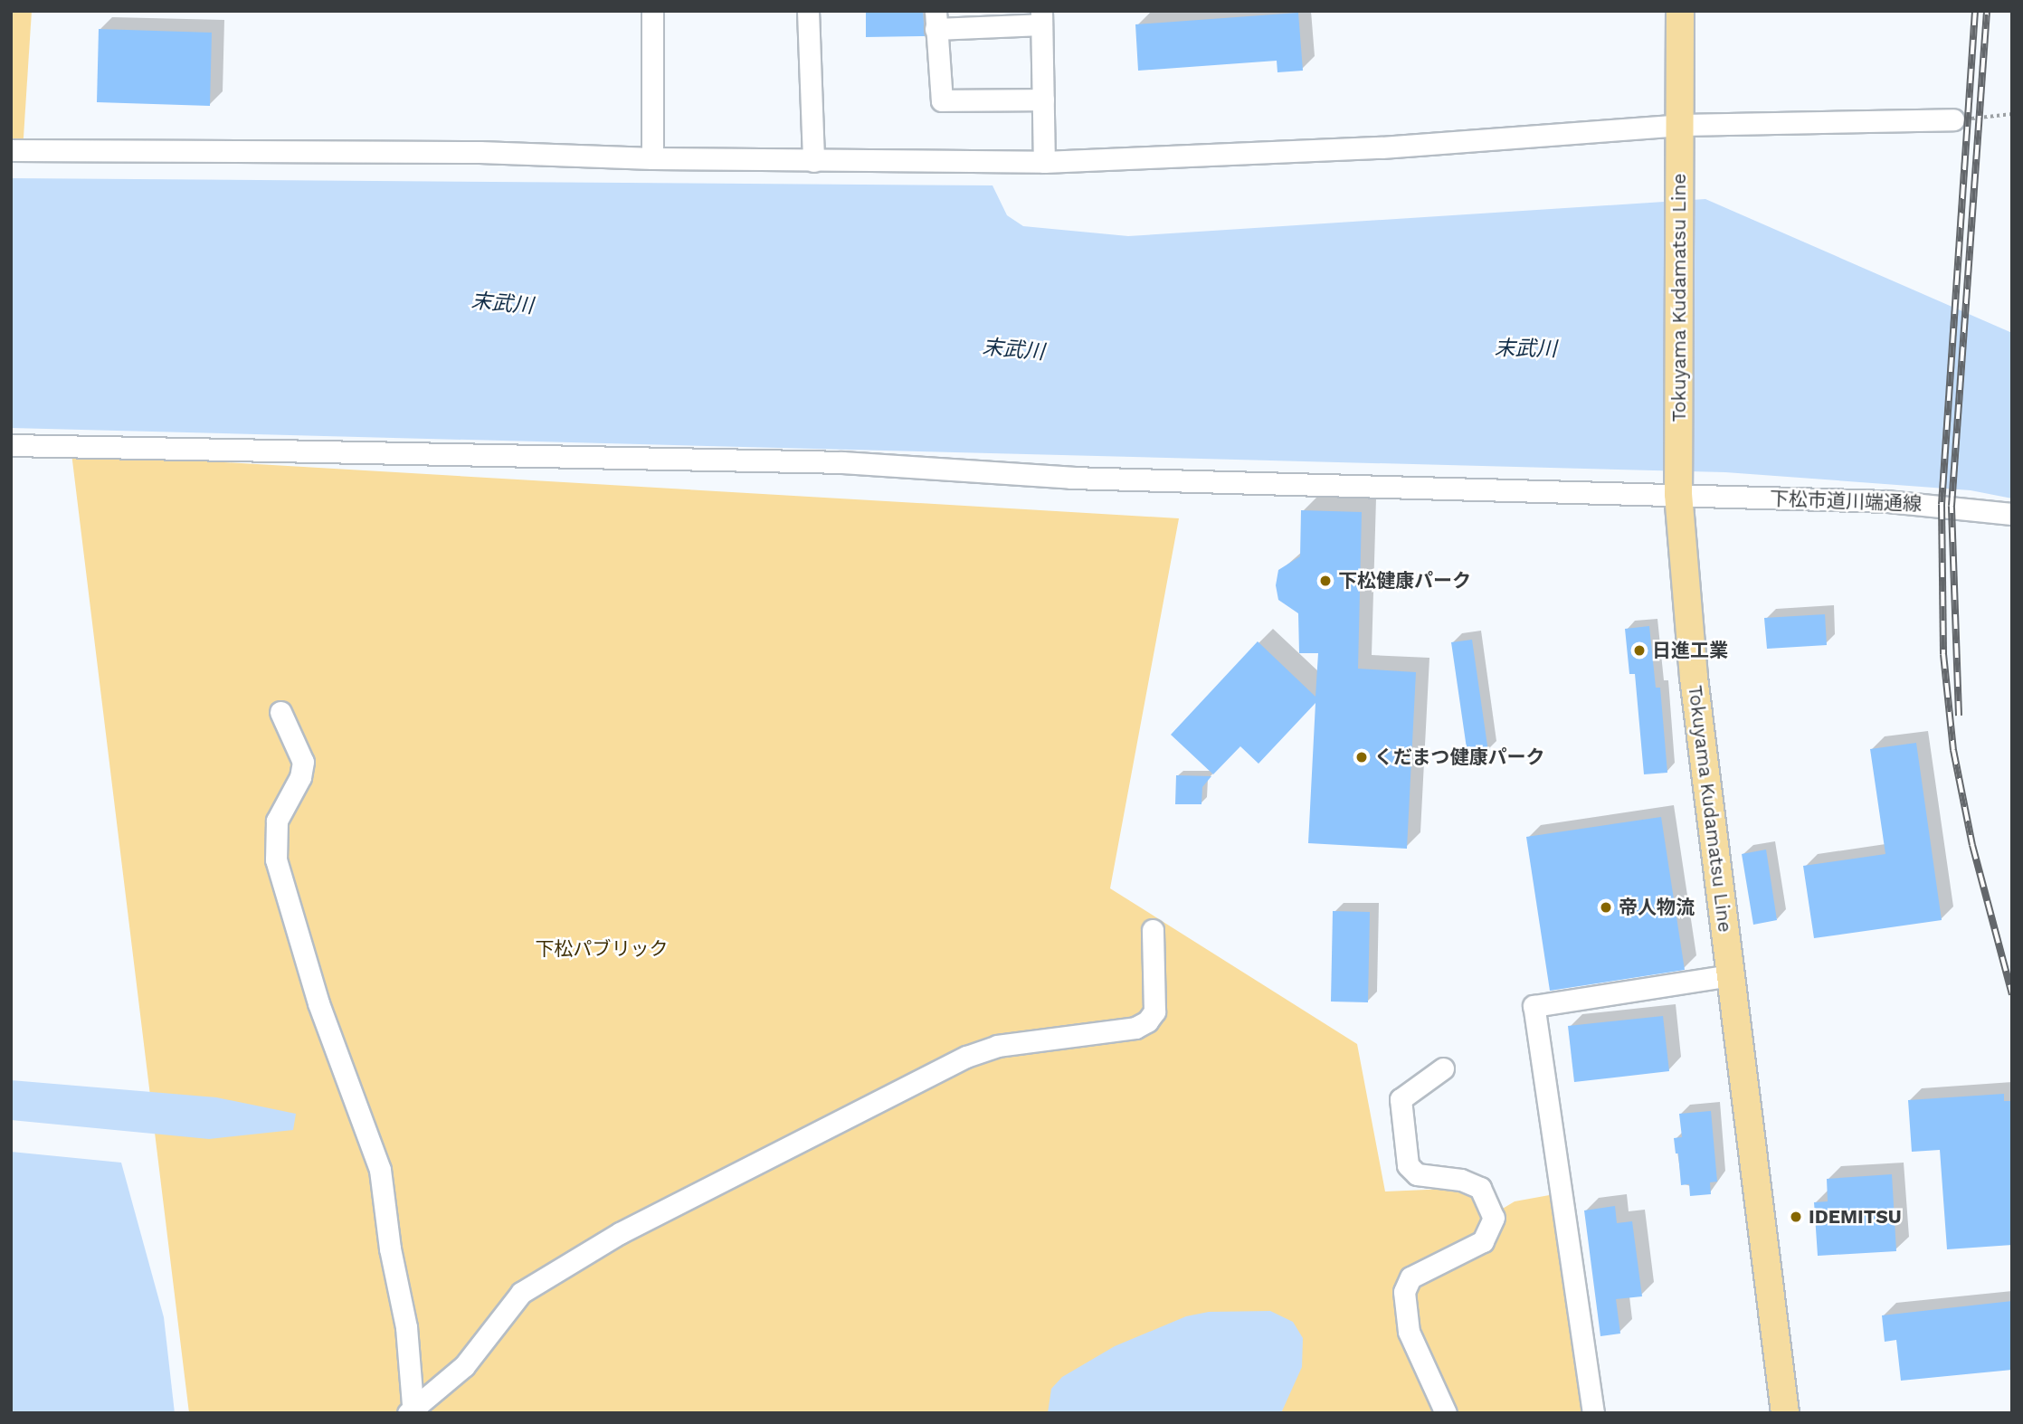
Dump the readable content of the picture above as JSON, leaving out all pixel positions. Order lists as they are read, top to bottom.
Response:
{
  "streets": {
    "main road": ["Tokuyama Kudamatsu Line"],
    "street": ["下松市道川端通線"]
  },
  "crossings": [
    ["Tokuyama Kudamatsu Line", "下松市道川端通線"]
  ],
  "water": ["末武川"],
  "parks": ["下松パブリック"],
  "places": [
    "下松健康パーク",
    "日進工業",
    "くだまつ健康パーク",
    "帝人物流",
    "IDEMITSU"
  ]
}
